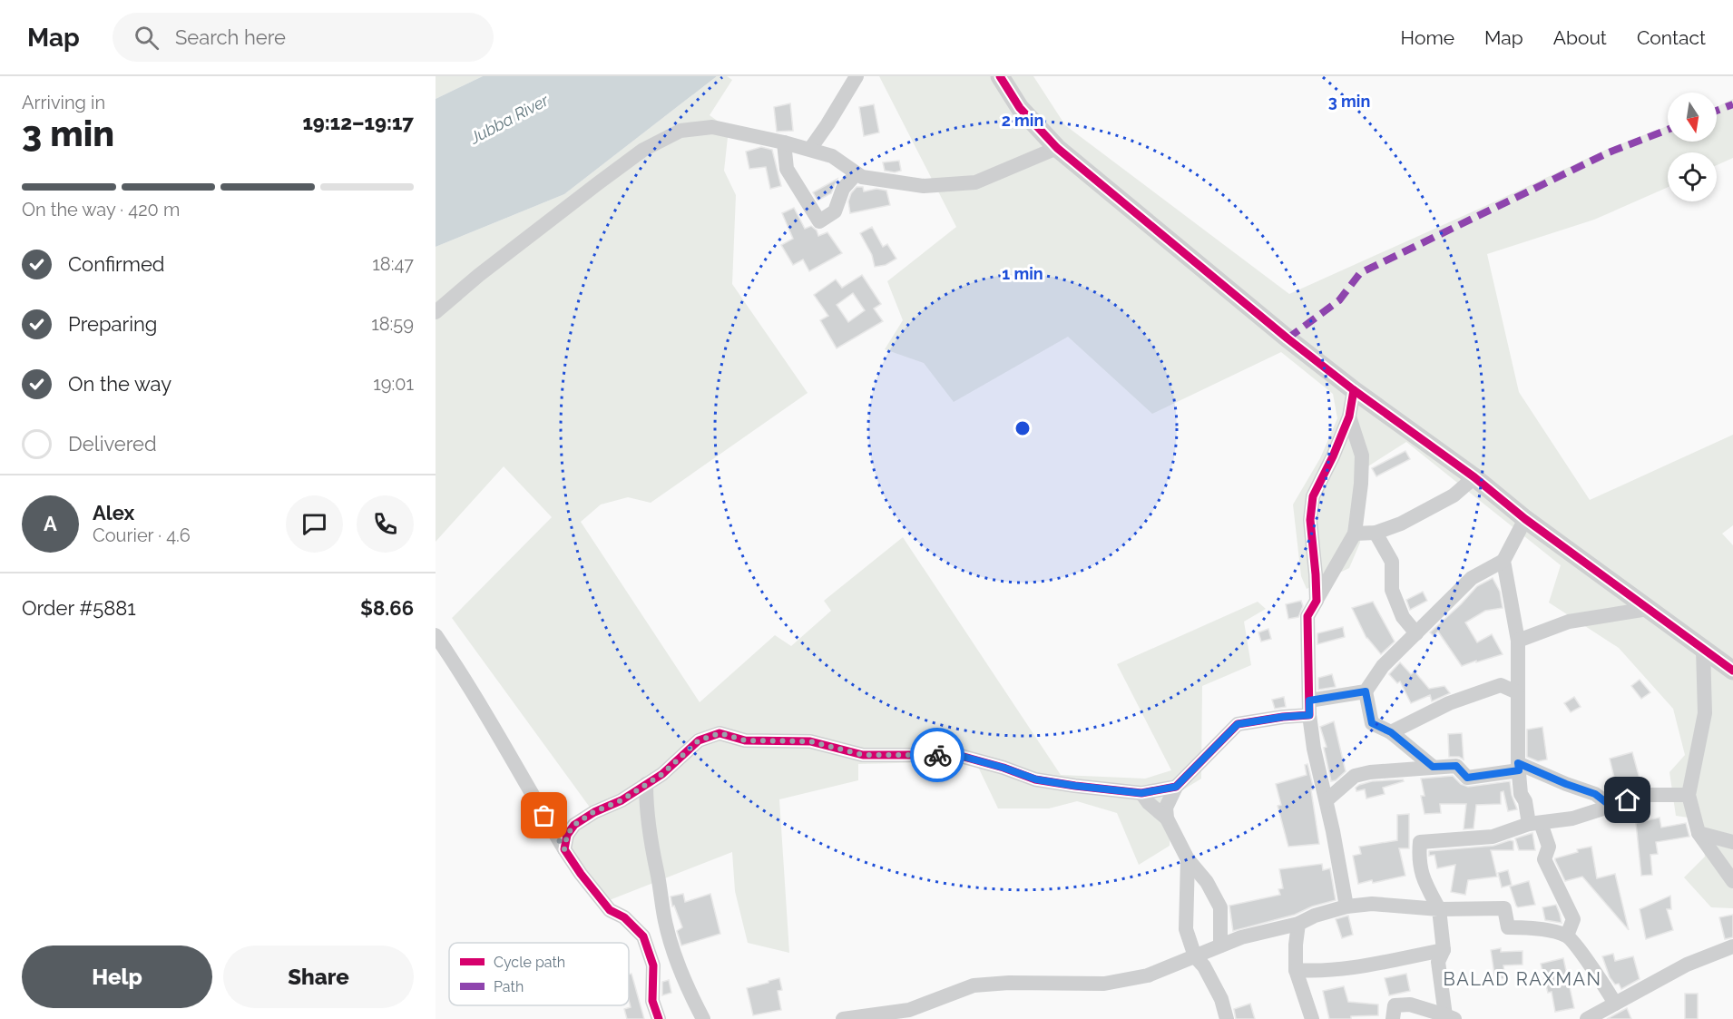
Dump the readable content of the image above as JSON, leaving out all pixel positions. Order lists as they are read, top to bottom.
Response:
{
  "districts": ["BALAD RAXMAN"],
  "water": ["Jubba River"],
  "legend": ["Cycle path", "Path"],
  "north": "bottom",
  "page": {
    "header": "Map",
    "search": "Search here",
    "nav": [
      "Home",
      "Map",
      "About",
      "Contact"
    ],
    "heading": ["3 min", "Arriving in", "19:12–19:17"],
    "panel": [
      "Alex",
      "Courier · 4.6",
      "Order #5881",
      "$8.66"
    ],
    "bar": "On the way · 420 m",
    "list": [
      ["Confirmed", "18:47"],
      ["Preparing", "18:59"],
      ["On the way", "19:01"],
      "Delivered"
    ],
    "round": "A",
    "buttons": ["Help", "Share"]
  },
  "rings": ["3 min", "2 min", "1 min"]
}
